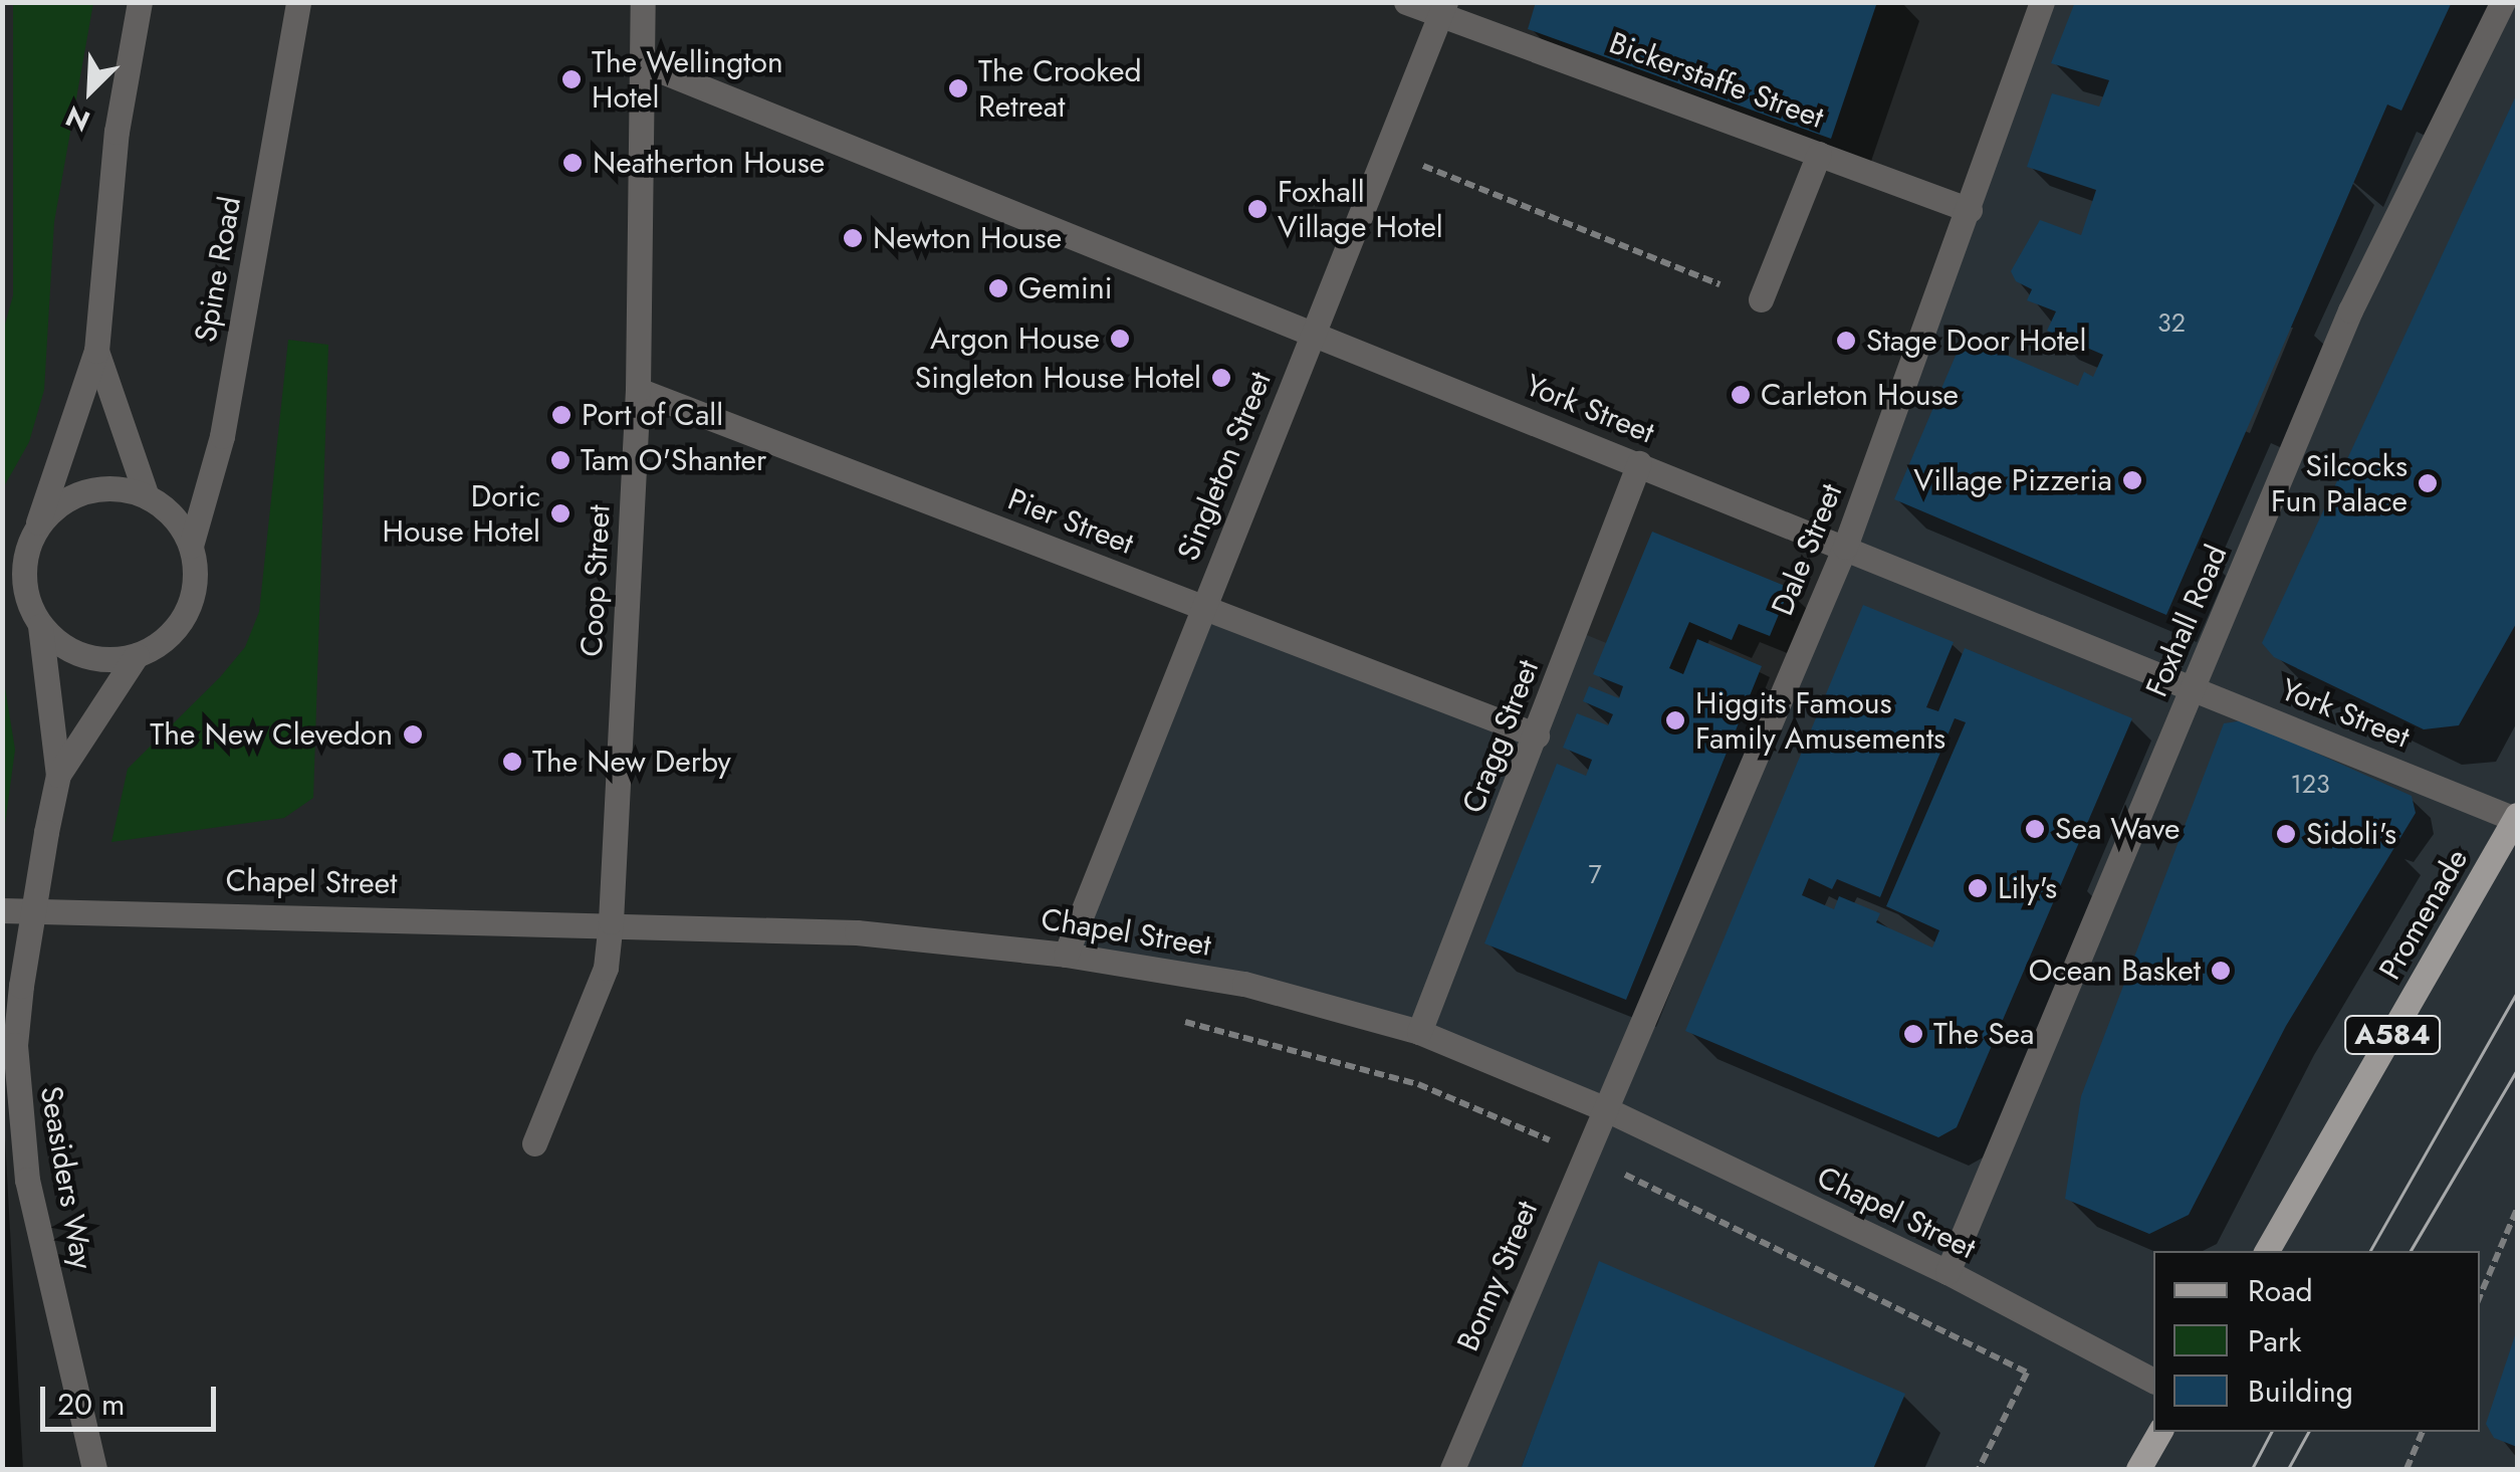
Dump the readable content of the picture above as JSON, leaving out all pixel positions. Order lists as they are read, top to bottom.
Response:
{
  "streets": {
    "main road": ["Promenade", "A584"],
    "street": [
      "Bickerstaffe Street",
      "Spine Road",
      "York Street",
      "Singleton Street",
      "Pier Street",
      "Dale Street",
      "Coop Street",
      "Foxhall Road",
      "Cragg Street",
      "Chapel Street",
      "Seasiders Way",
      "Bonny Street"
    ]
  },
  "crossings": [
    ["Bickerstaffe Street", "Singleton Street"],
    ["Bickerstaffe Street", "Dale Street"],
    ["Spine Road", "Seasiders Way"],
    ["York Street", "Singleton Street"],
    ["York Street", "Dale Street"],
    ["York Street", "Coop Street"],
    ["York Street", "Foxhall Road"],
    ["York Street", "Cragg Street"],
    ["York Street", "Promenade"],
    ["Singleton Street", "Pier Street"],
    ["Singleton Street", "Chapel Street"],
    ["Pier Street", "Coop Street"],
    ["Pier Street", "Cragg Street"],
    ["Dale Street", "Chapel Street"],
    ["Dale Street", "Bonny Street"],
    ["Coop Street", "Chapel Street"],
    ["Foxhall Road", "Chapel Street"],
    ["Cragg Street", "Chapel Street"],
    ["Chapel Street", "Bonny Street"]
  ],
  "places": [
    "The Wellington Hotel",
    "The Crooked Retreat",
    "Neatherton House",
    "Foxhall Village Hotel",
    "Newton House",
    "Gemini",
    "Argon House",
    "Stage Door Hotel",
    "Singleton House Hotel",
    "Carleton House",
    "Port of Call",
    "Tam O'Shanter",
    "Village Pizzeria",
    "Silcocks Fun Palace",
    "Doric House Hotel",
    "Higgits Famous Family Amusements",
    "The New Clevedon",
    "The New Derby",
    "Sea Wave",
    "Sidoli's",
    "Lily's",
    "Ocean Basket",
    "The Sea"
  ],
  "house_numbers": ["32", "123", "7"],
  "legend": ["Road", "Park", "Building"],
  "scale_bar": "20 m",
  "north": "bottom left"
}
